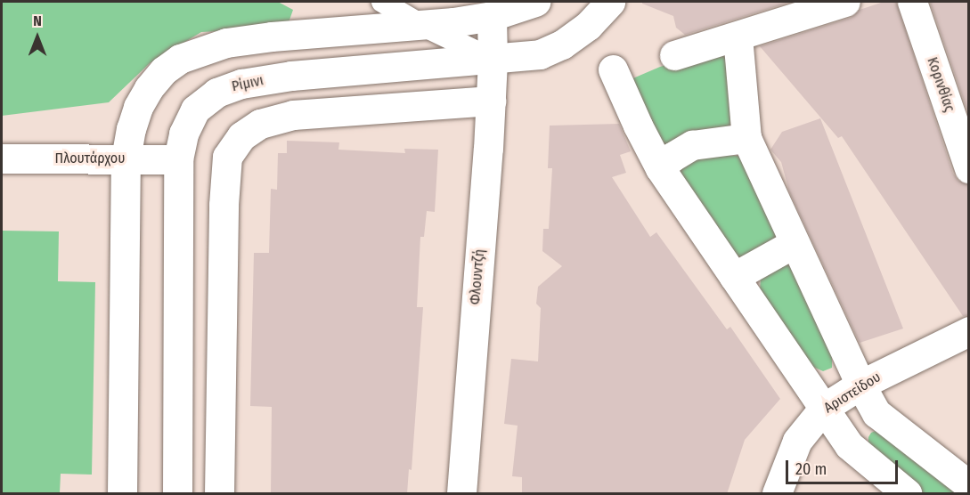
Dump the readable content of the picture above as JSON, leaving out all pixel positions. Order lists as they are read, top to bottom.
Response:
{
  "streets": {
    "street": [
      "Ρίμινι",
      "Κορινθίας",
      "Πλουτάρχου",
      "Φλουντζή",
      "Αριστείδου"
    ]
  },
  "crossings": [
    ["Ρίμινι", "Πλουτάρχου"],
    ["Ρίμινι", "Φλουντζή"]
  ],
  "scale_bar": "20 m",
  "north": "top"
}
